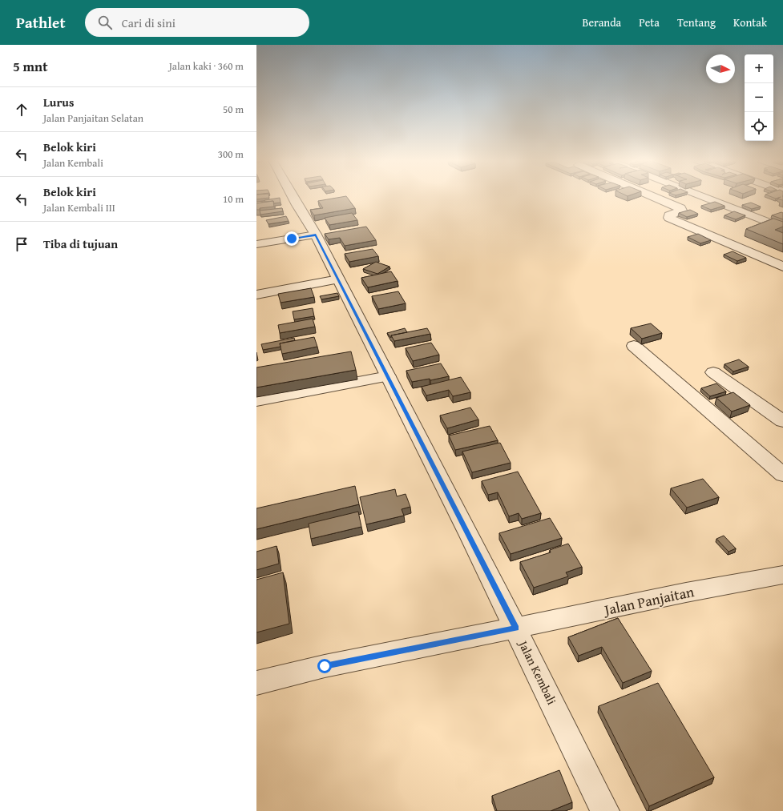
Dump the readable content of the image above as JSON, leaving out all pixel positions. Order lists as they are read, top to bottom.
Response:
{
  "streets": {
    "street": ["Jalan Panjaitan", "Jalan Kembali"]
  },
  "crossings": [
    ["Jalan Panjaitan", "Jalan Kembali"]
  ],
  "north": "right",
  "page": {
    "header": "Pathlet",
    "search": "Cari di sini",
    "nav": [
      "Beranda",
      "Peta",
      "Tentang",
      "Kontak"
    ],
    "heading": ["5 mnt", "Jalan kaki · 360 m"],
    "map_buttons": ["+", "−"],
    "list": [
      ["Lurus", "Jalan Panjaitan Selatan", "50 m"],
      ["Belok kiri", "Jalan Kembali", "300 m"],
      ["Belok kiri", "Jalan Kembali III", "10 m"],
      "Tiba di tujuan"
    ]
  }
}
